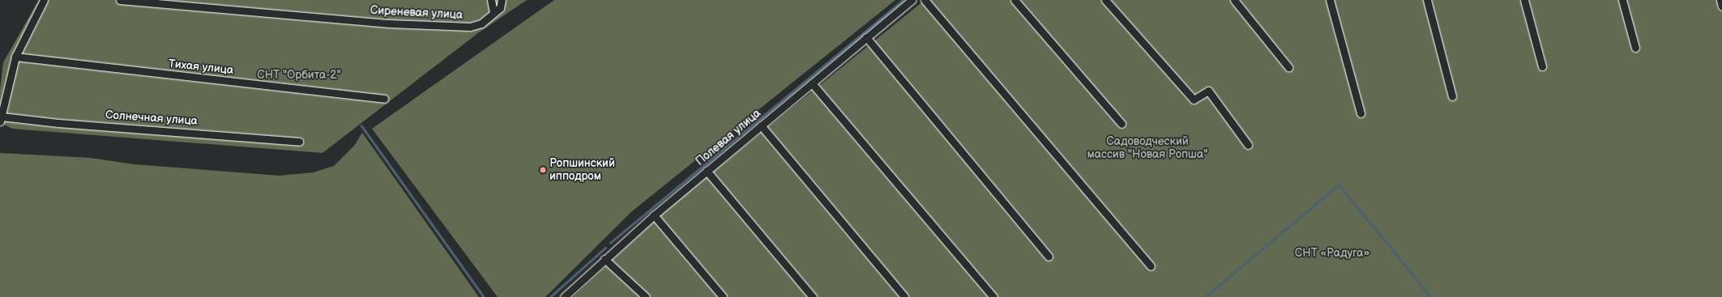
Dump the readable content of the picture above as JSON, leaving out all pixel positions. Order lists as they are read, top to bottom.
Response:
{
  "streets": {
    "street": [
      "Сиреневая улица",
      "Тихая улица",
      "Солнечная улица",
      "Полевая улица"
    ]
  },
  "parks": ["СНТ \"Орбита-2\"", "Садоводческий массив \"Новая Ропша\"", "СНТ «Радуга»"],
  "places": ["Ропшинский ипподром"]
}
